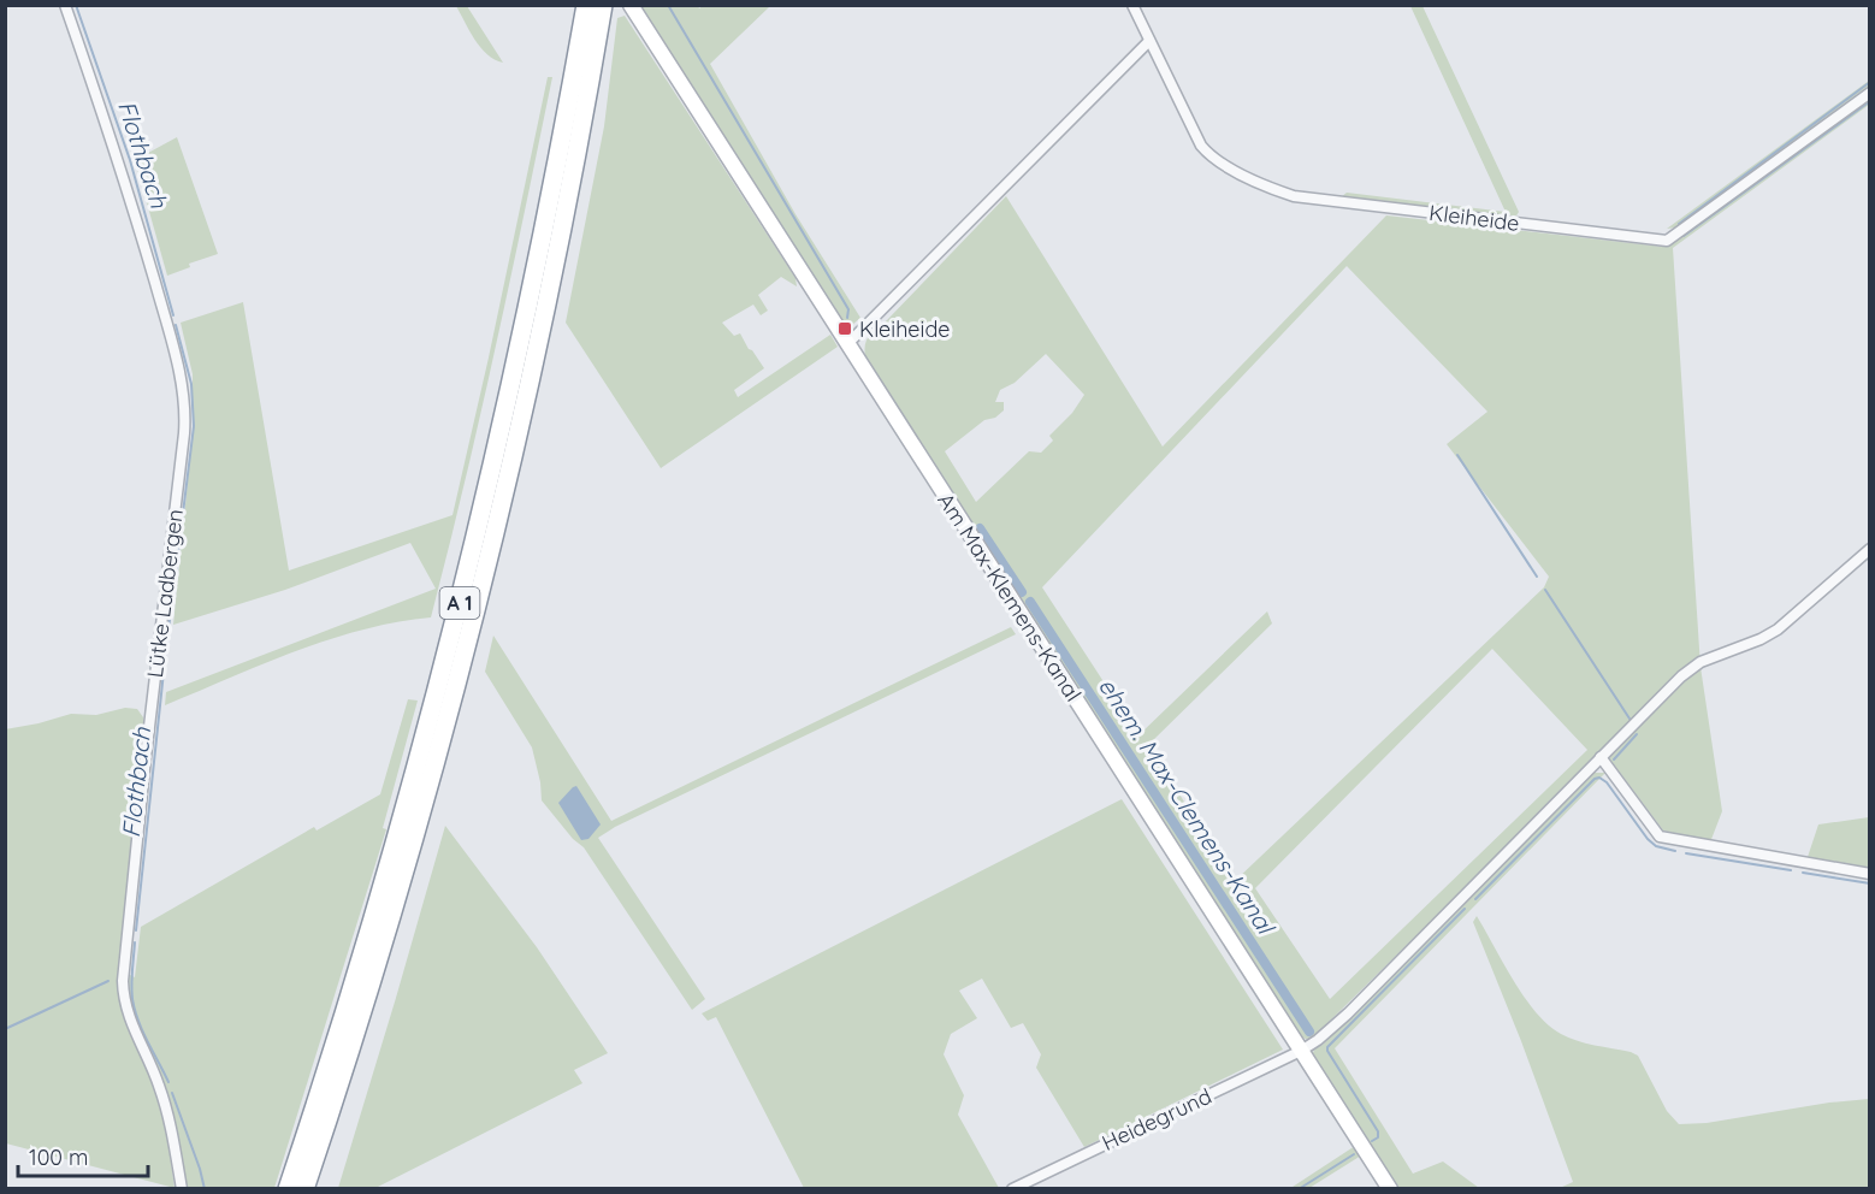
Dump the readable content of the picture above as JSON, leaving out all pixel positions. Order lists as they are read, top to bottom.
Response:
{
  "streets": {
    "highway": ["A 1"],
    "main road": ["Am Max-Klemens-Kanal"],
    "street": ["Kleiheide", "Lütke Ladbergen", "Heidegrund"]
  },
  "crossings": [
    ["Am Max-Klemens-Kanal", "Heidegrund"]
  ],
  "water": ["Flothbach", "ehem. Max-Clemens-Kanal"],
  "places": {
    "transit": ["Kleiheide"]
  },
  "scale_bar": "100 m"
}
